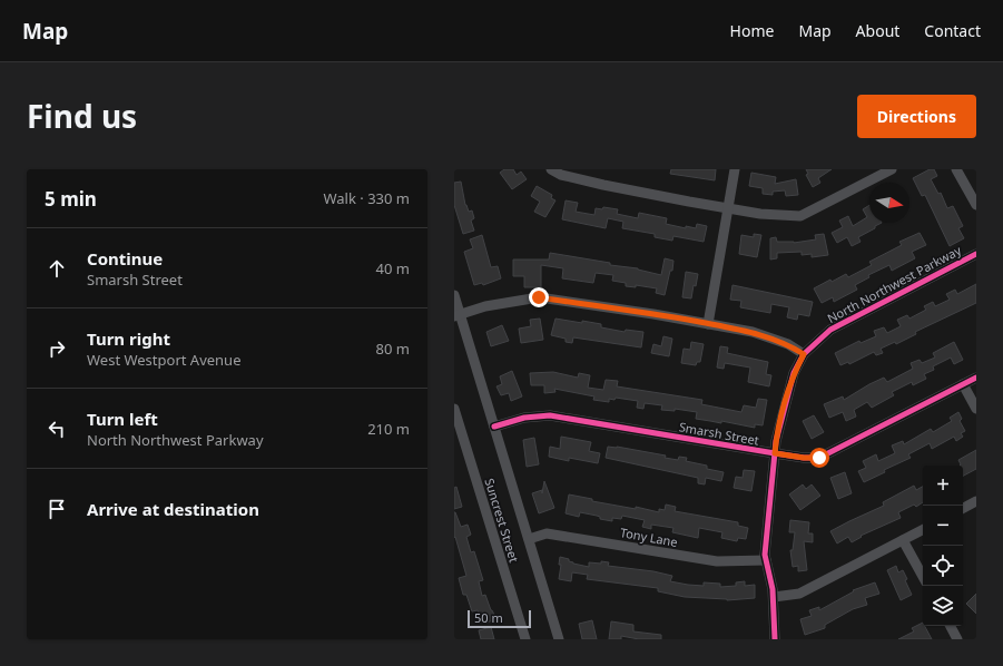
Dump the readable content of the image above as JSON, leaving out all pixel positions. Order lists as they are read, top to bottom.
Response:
{
  "streets": {
    "street": [
      "North Northwest Parkway",
      "Smarsh Street",
      "Suncrest Street",
      "Tony Lane"
    ]
  },
  "scale_bar": "50 m",
  "north": "right",
  "page": {
    "header": "Map",
    "nav": [
      "Home",
      "Map",
      "About",
      "Contact"
    ],
    "title": "Find us",
    "buttons": "Directions",
    "heading": ["5 min", "Walk · 330 m"],
    "list": [
      ["Continue", "Smarsh Street", "40 m"],
      ["Turn right", "West Westport Avenue", "80 m"],
      ["Turn left", "North Northwest Parkway", "210 m"],
      "Arrive at destination"
    ],
    "map_buttons": ["+", "−"],
    "scale": "50 m"
  }
}
